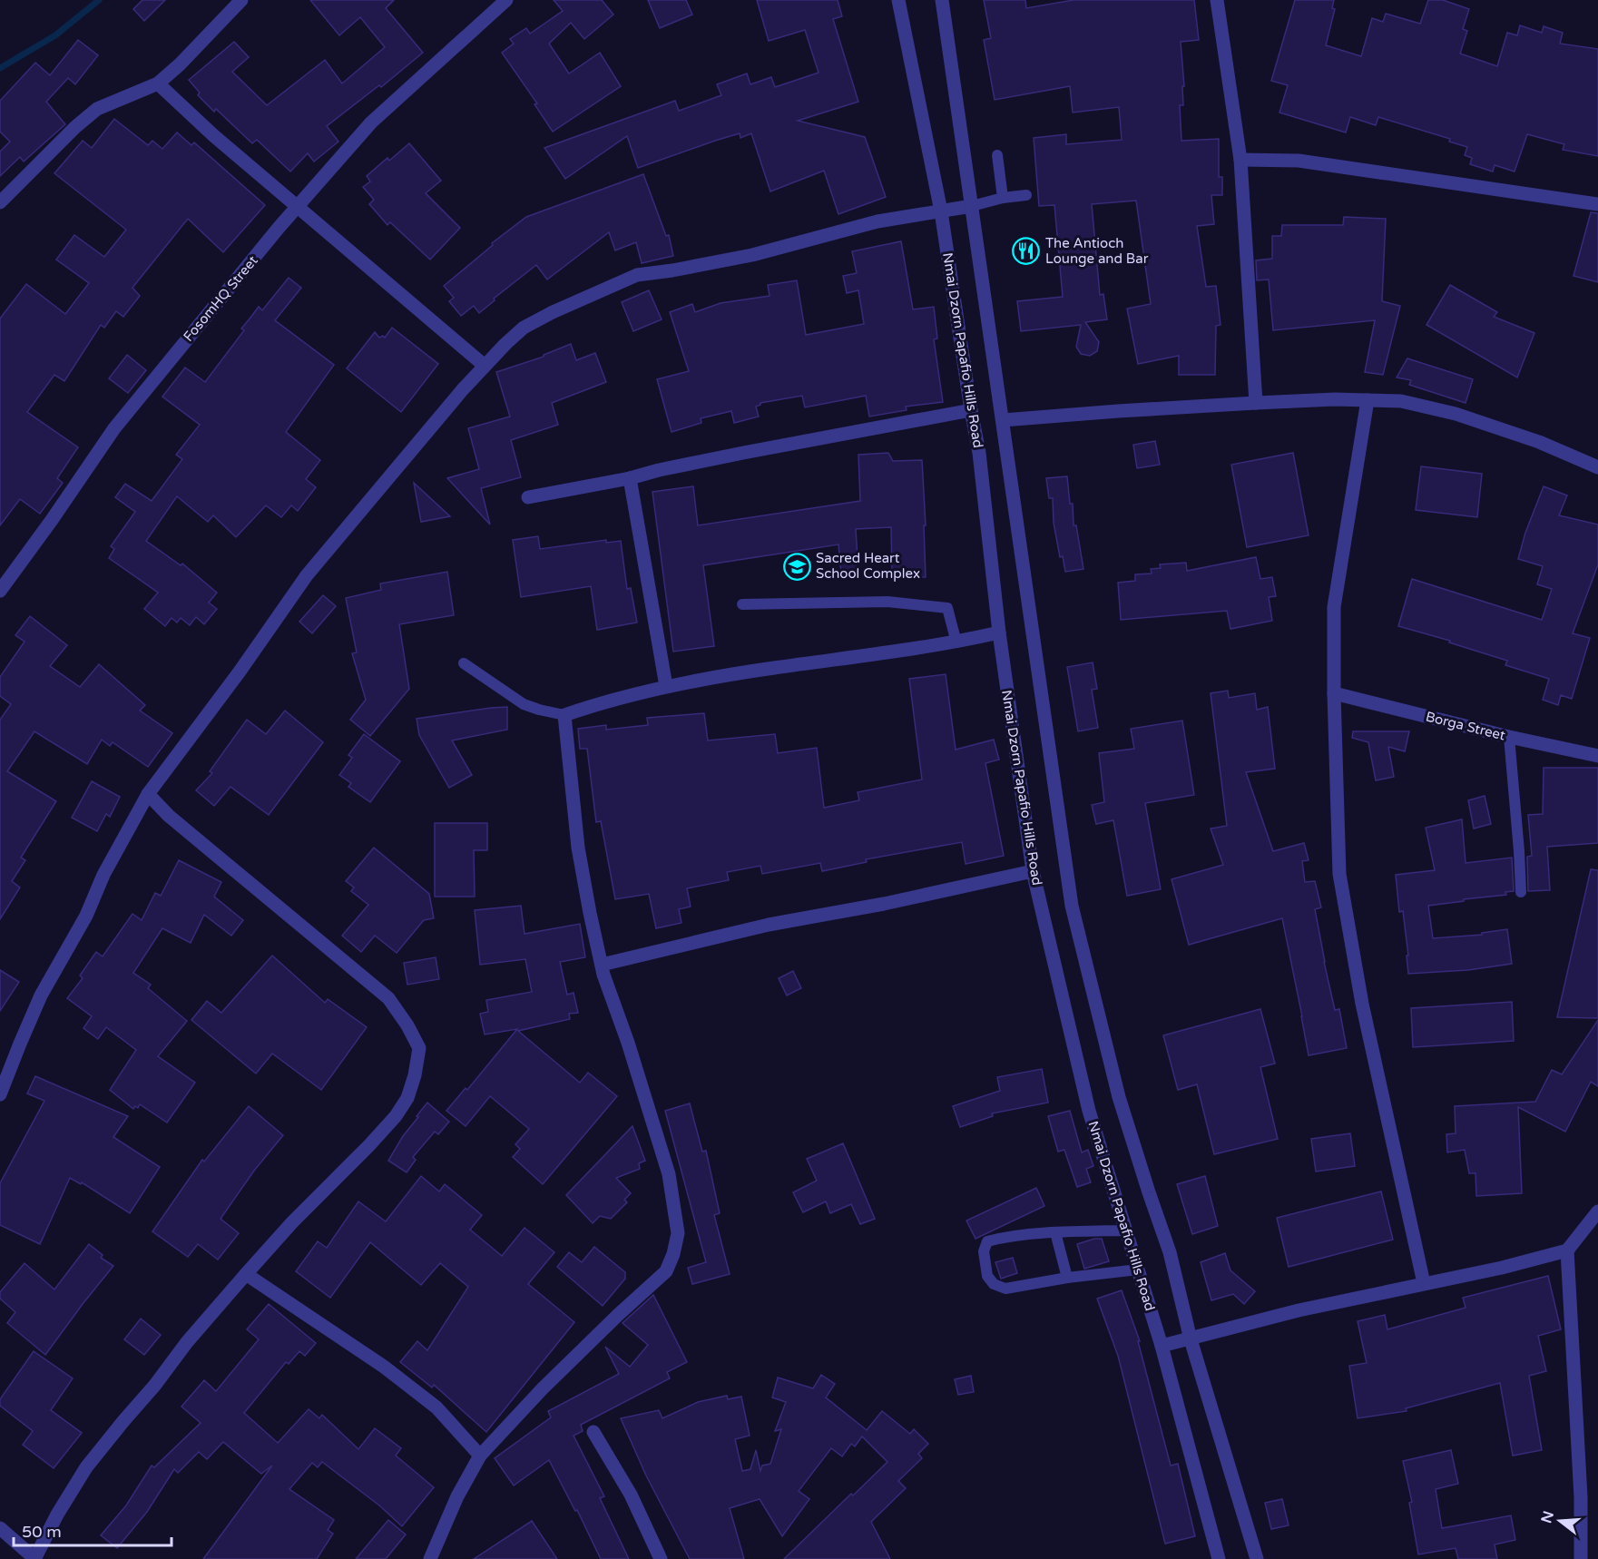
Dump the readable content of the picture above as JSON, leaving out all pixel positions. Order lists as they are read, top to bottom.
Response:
{
  "streets": {
    "street": ["FosomHQ Street", "Nmai Dzorn Papafio Hills Road", "Borga Street"]
  },
  "places": {
    "restaurant": ["The Antioch Lounge and Bar"],
    "school or university": ["Sacred Heart School Complex"]
  },
  "scale_bar": "50 m",
  "north": "left"
}
